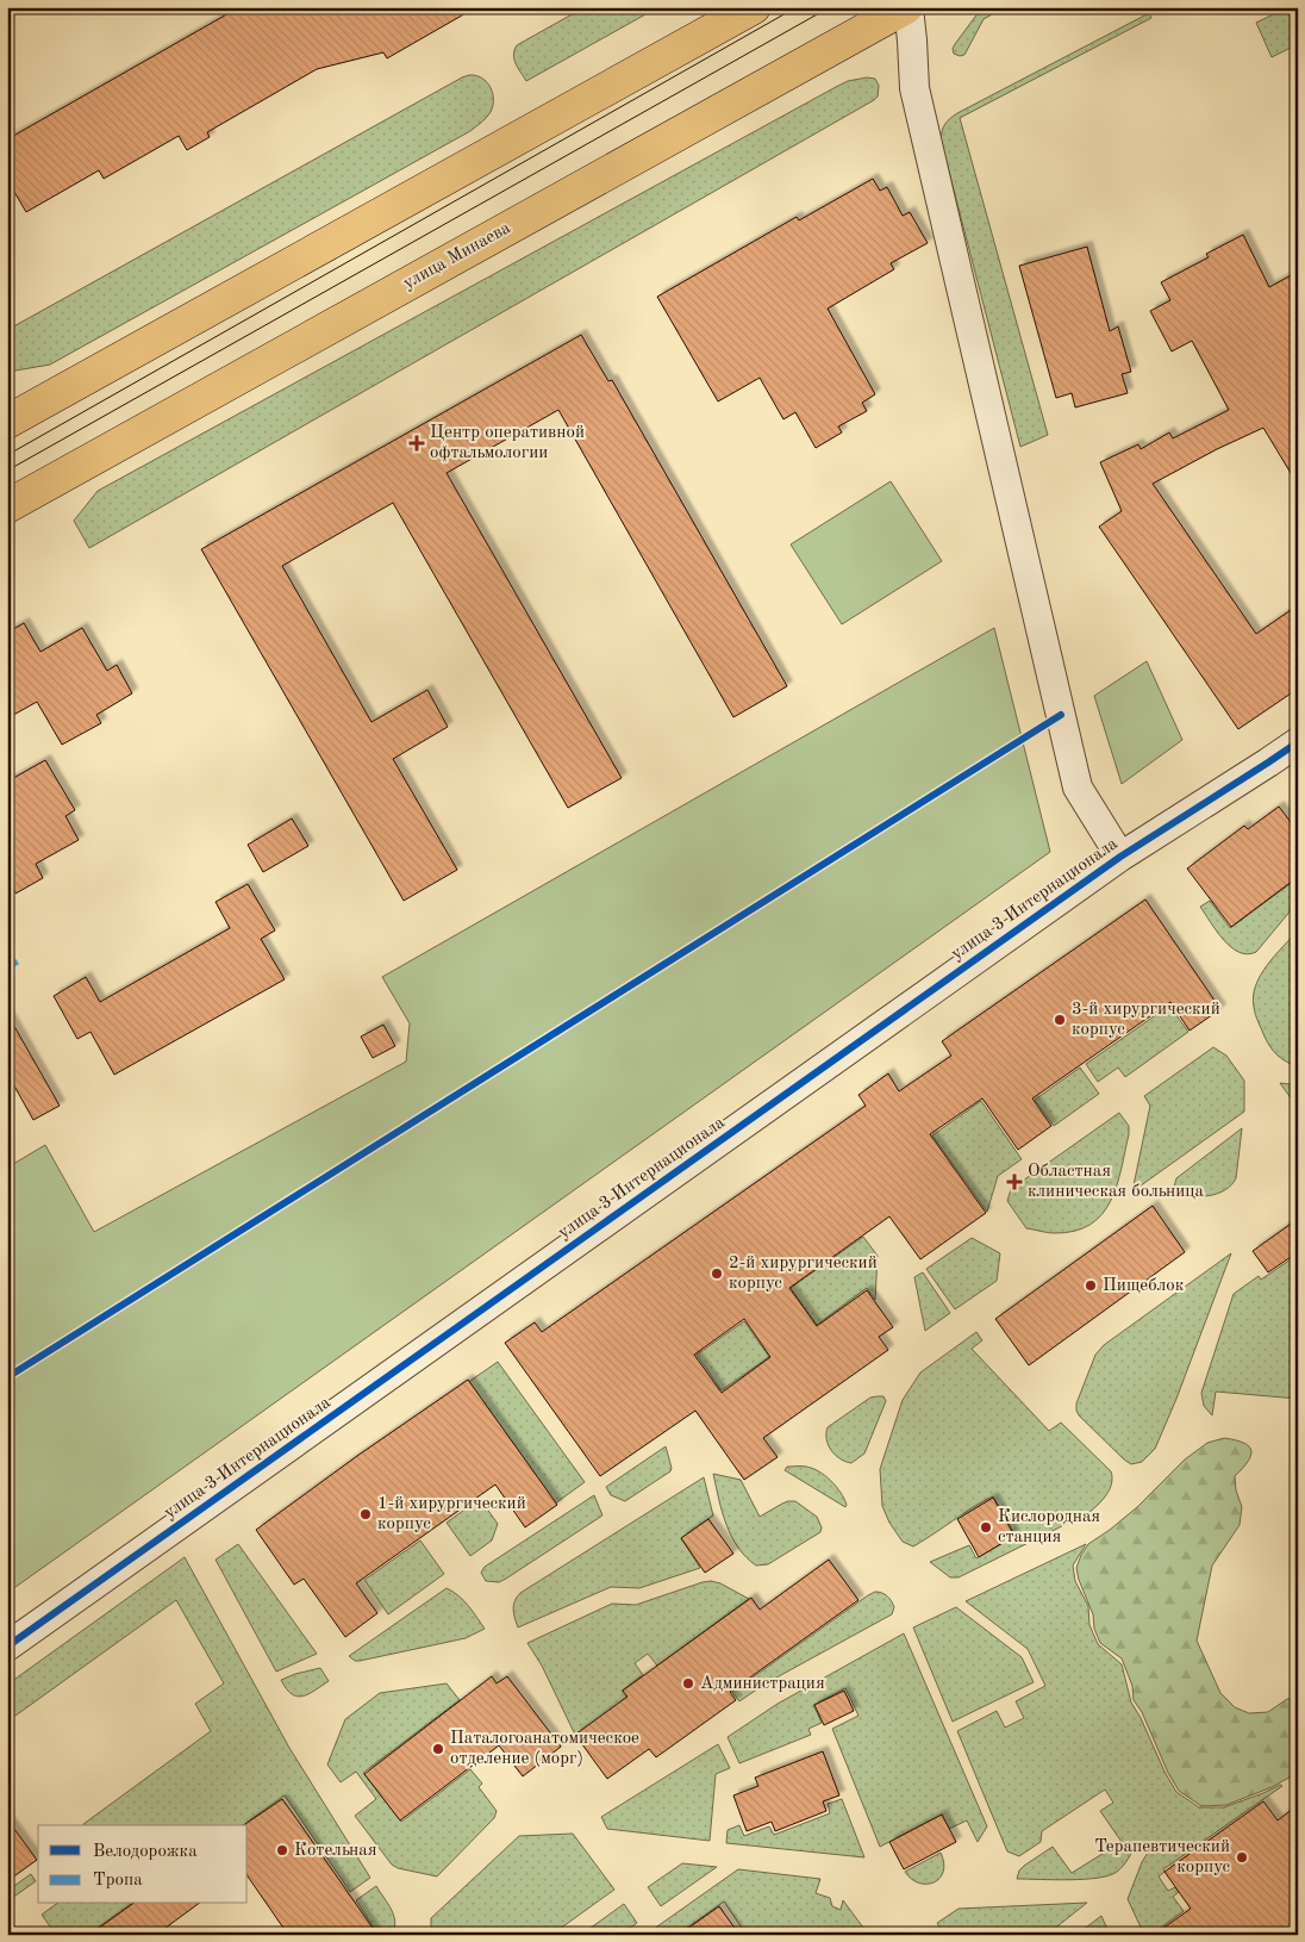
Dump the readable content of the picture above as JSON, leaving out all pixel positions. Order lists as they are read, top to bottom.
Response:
{
  "streets": {
    "main road": ["улица Минаева"],
    "street": ["улица 3 Интернационала"]
  },
  "places": {
    "health": ["Центр оперативной офтальмологии", "Областная клиническая больница"],
    "other": [
      "3-й хирургический корпус",
      "2-й хирургический корпус",
      "Пищеблок",
      "1-й хирургический корпус",
      "Кислородная станция",
      "Администрация",
      "Паталогоанатомическое отделение (морг)",
      "Котельная",
      "Терапевтический корпус"
    ]
  },
  "legend": ["Велодорожка", "Тропа"]
}
